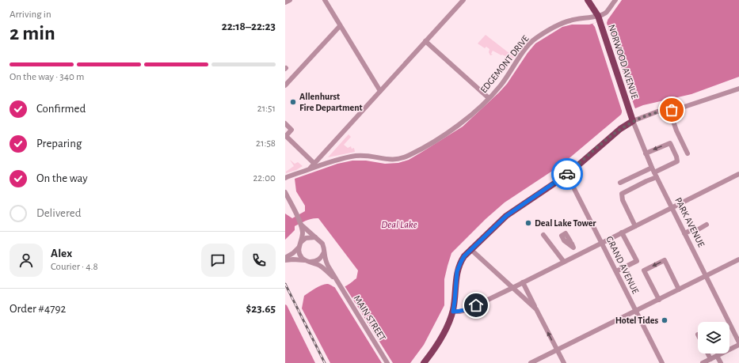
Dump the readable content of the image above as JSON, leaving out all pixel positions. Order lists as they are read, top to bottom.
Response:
{
  "streets": {
    "main road": ["NORWOOD AVENUE", "PARK AVENUE"],
    "street": ["EDGEMONT DRIVE", "GRAND AVENUE", "MAIN STREET"]
  },
  "crossings": [
    ["NORWOOD AVENUE", "EDGEMONT DRIVE"],
    ["NORWOOD AVENUE", "PARK AVENUE"]
  ],
  "water": ["Deal Lake"],
  "places": ["Allenhurst Fire Department", "Deal Lake Tower", "Hotel Tides"],
  "page": {
    "heading": ["2 min", "Arriving in", "22:18–22:23"],
    "panel": [
      "Alex",
      "Courier · 4.8",
      "Order #4792",
      "$23.65"
    ],
    "bar": "On the way · 340 m",
    "list": [
      ["Confirmed", "21:51"],
      ["Preparing", "21:58"],
      ["On the way", "22:00"],
      "Delivered"
    ]
  }
}
